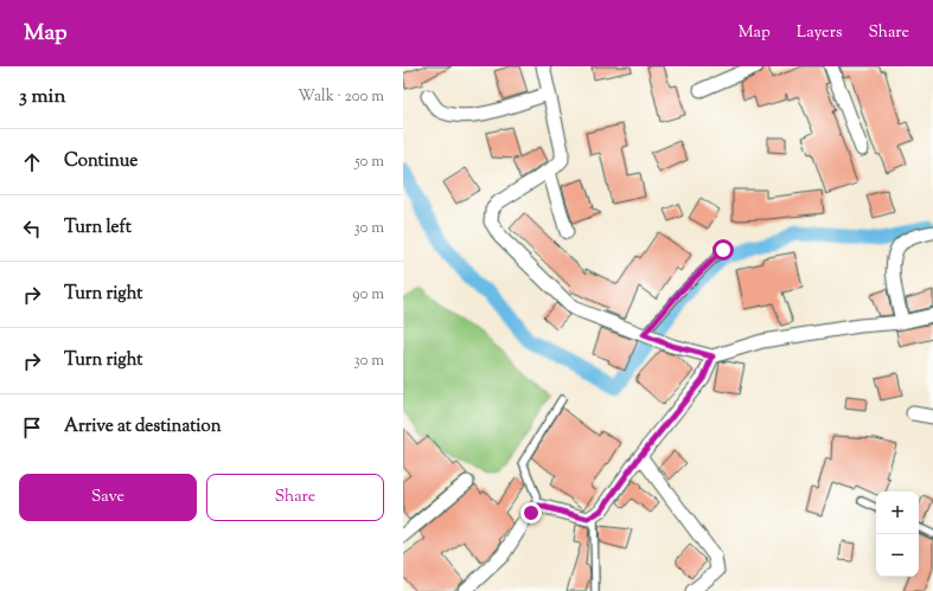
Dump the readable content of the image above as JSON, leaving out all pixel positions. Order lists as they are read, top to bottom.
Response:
{
  "page": {
    "header": "Map",
    "nav": ["Map", "Layers", "Share"],
    "heading": ["3 min", "Walk · 200 m"],
    "list": [
      ["Continue", "50 m"],
      ["Turn left", "30 m"],
      ["Turn right", "90 m"],
      ["Turn right", "30 m"],
      "Arrive at destination"
    ],
    "buttons": ["Save", "Share"],
    "map_buttons": ["+", "−"]
  }
}
